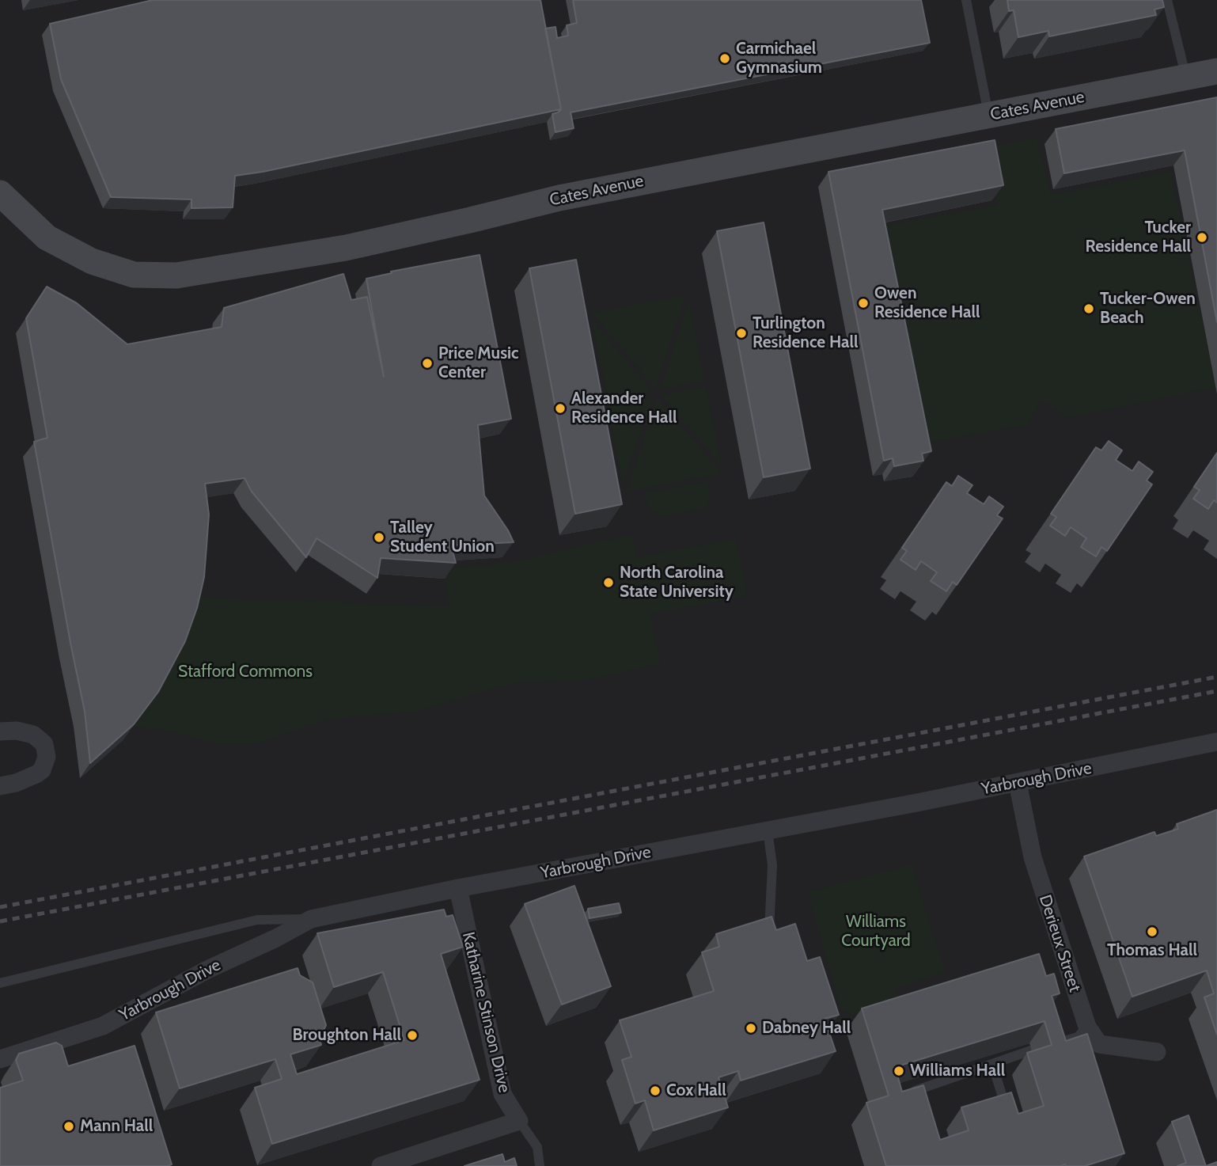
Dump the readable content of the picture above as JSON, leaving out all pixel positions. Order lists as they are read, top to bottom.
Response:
{
  "streets": {
    "street": [
      "Cates Avenue",
      "Yarbrough Drive",
      "Derieux Street",
      "Katharine Stinson Drive"
    ]
  },
  "crossings": [
    ["Yarbrough Drive", "Derieux Street"],
    ["Yarbrough Drive", "Katharine Stinson Drive"]
  ],
  "parks": ["Stafford Commons", "Williams Courtyard"],
  "places": [
    "Carmichael Gymnasium",
    "Tucker Residence Hall",
    "Owen Residence Hall",
    "Tucker-Owen Beach",
    "Turlington Residence Hall",
    "Price Music Center",
    "Alexander Residence Hall",
    "Talley Student Union",
    "North Carolina State University",
    "Thomas Hall",
    "Dabney Hall",
    "Broughton Hall",
    "Williams Hall",
    "Cox Hall",
    "Mann Hall"
  ]
}
